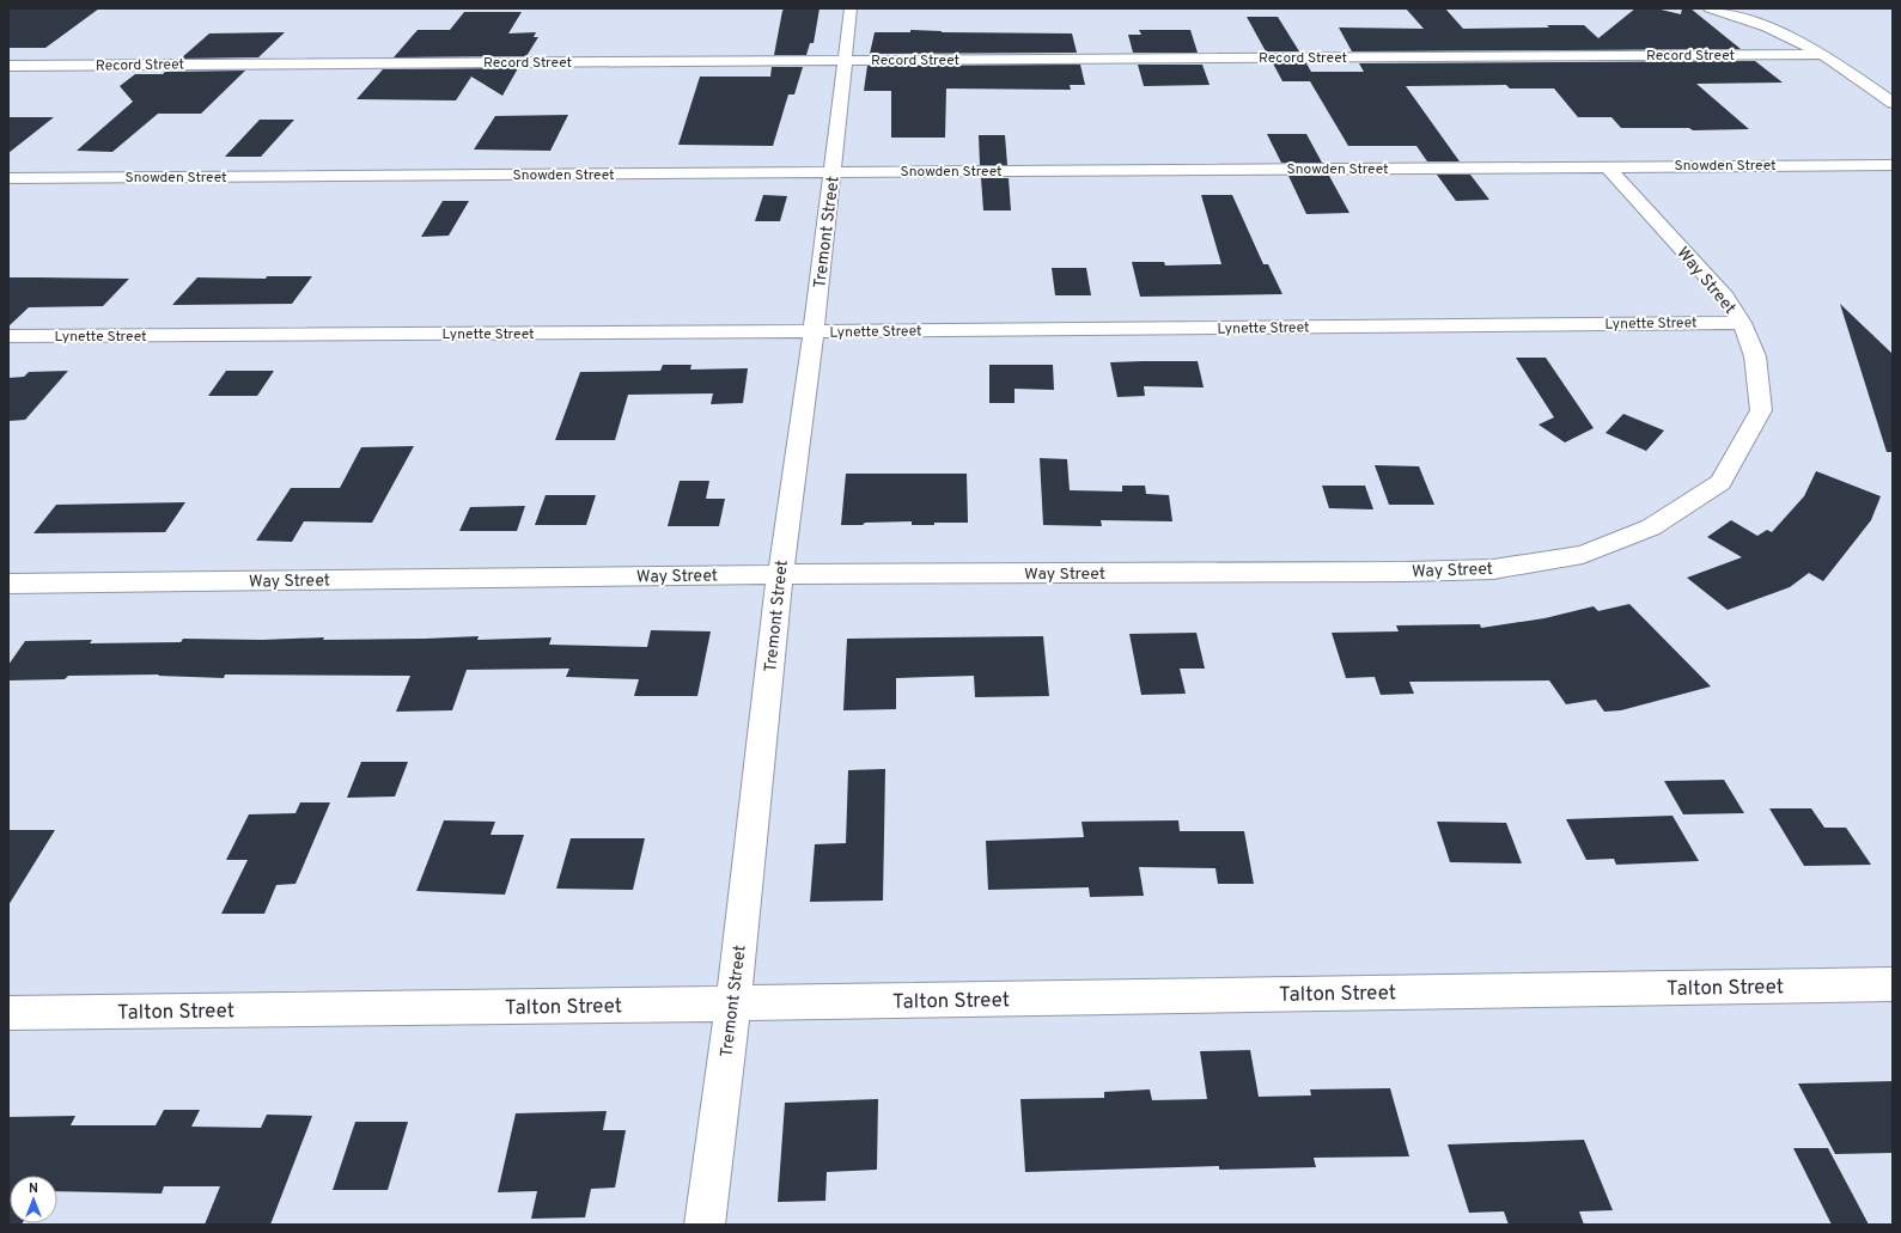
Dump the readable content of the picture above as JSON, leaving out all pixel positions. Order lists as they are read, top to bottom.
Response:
{
  "streets": {
    "street": [
      "Record Street",
      "Snowden Street",
      "Tremont Street",
      "Way Street",
      "Lynette Street",
      "Talton Street"
    ]
  },
  "crossings": [
    ["Record Street", "Tremont Street"],
    ["Snowden Street", "Tremont Street"],
    ["Snowden Street", "Way Street"],
    ["Tremont Street", "Way Street"],
    ["Tremont Street", "Lynette Street"],
    ["Tremont Street", "Talton Street"],
    ["Way Street", "Lynette Street"]
  ],
  "north": "top"
}
